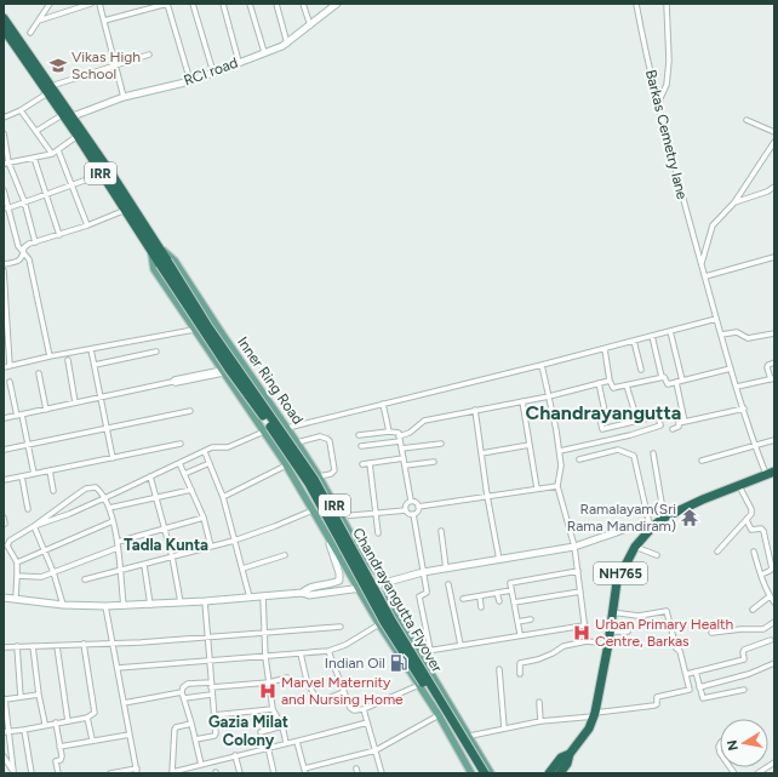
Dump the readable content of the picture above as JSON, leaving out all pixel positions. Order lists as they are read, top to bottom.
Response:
{
  "streets": {
    "highway": [
      "IRR",
      "Inner Ring Road",
      "NH765",
      "Chandrayangutta Flyover"
    ],
    "main road": ["RCI road"],
    "street": ["Barkas Cemetry lane"]
  },
  "crossings": [
    ["RCI road", "Inner Ring Road"],
    ["Barkas Cemetry lane", "NH765"],
    ["Inner Ring Road", "Chandrayangutta Flyover"]
  ],
  "districts": ["Chandrayangutta", "Tadla Kunta", "Gazia Milat Colony"],
  "places": {
    "school or university": ["Vikas High School"],
    "temple": ["Ramalayam(Sri Rama Mandiram)"],
    "hospital": ["Urban Primary Health Centre, Barkas", "Marvel Maternity and Nursing Home"],
    "fuel station": ["Indian Oil"]
  },
  "north": "left"
}
